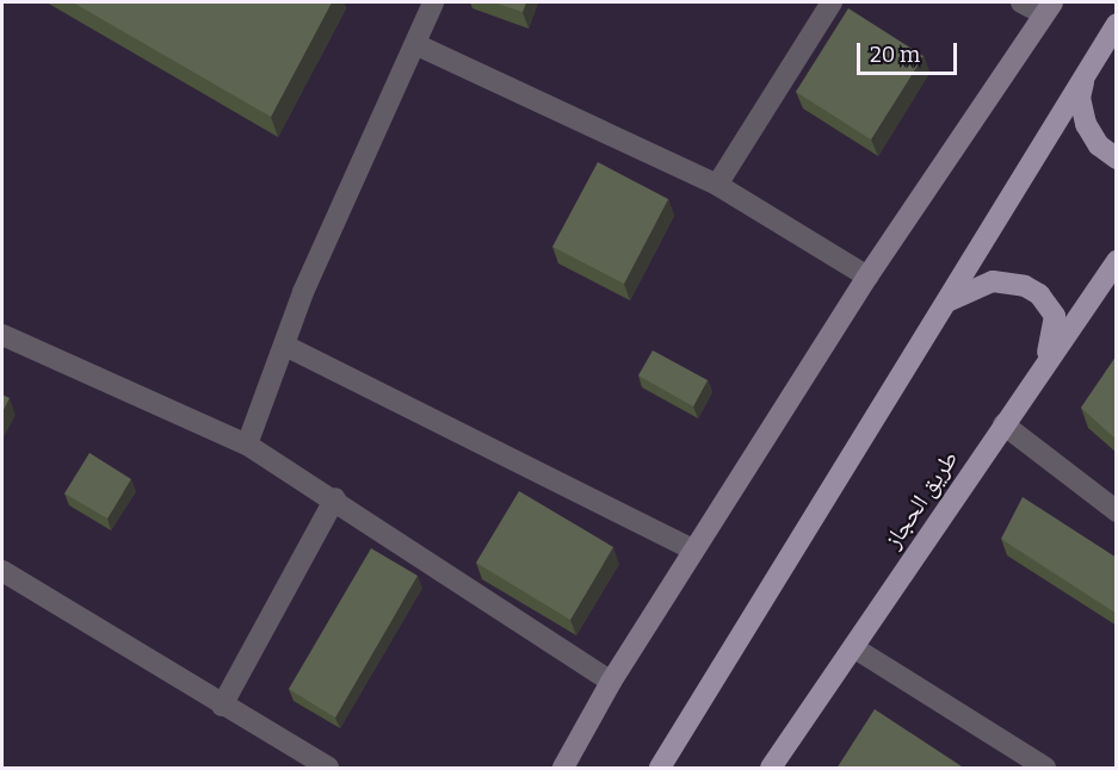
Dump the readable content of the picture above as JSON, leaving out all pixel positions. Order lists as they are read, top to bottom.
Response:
{
  "streets": {
    "main road": ["طريق الحجاز"]
  },
  "scale_bar": "20 m"
}
